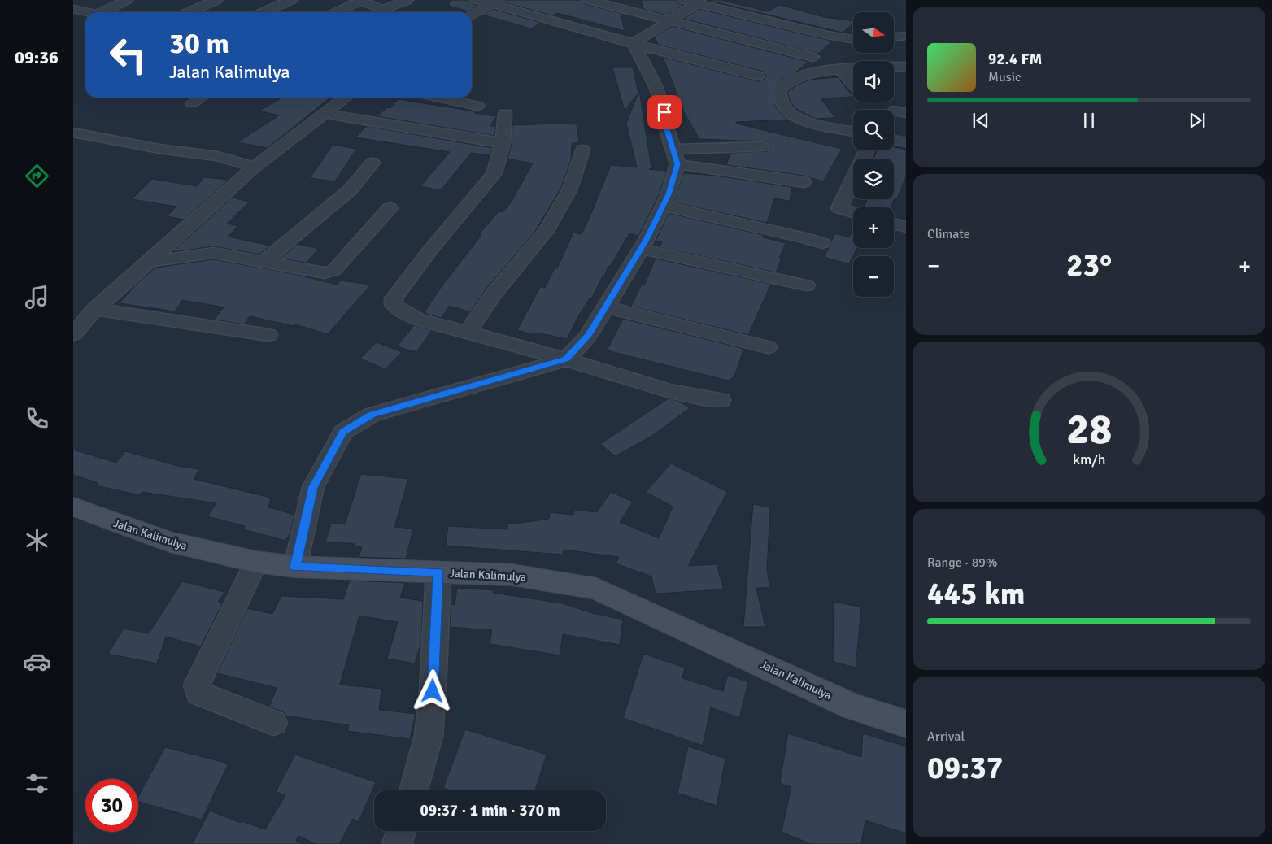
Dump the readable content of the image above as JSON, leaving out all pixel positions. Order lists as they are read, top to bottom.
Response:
{
  "streets": {
    "street": ["Jalan Kalimulya"]
  },
  "north": "right",
  "page": {
    "tabs": "09:36",
    "map_buttons": ["+", "−"],
    "turn": ["30 m", "Jalan Kalimulya"],
    "song": ["92.4 FM", "Music"],
    "tile": [
      "Climate",
      ["Range · 89%", "445 km"],
      ["Arrival", "09:37"]
    ],
    "heat": ["−", "23°", "+"],
    "limit": "30",
    "trip": "09:37 · 1 min · 370 m",
    "gauge": ["28", "km/h"]
  }
}
